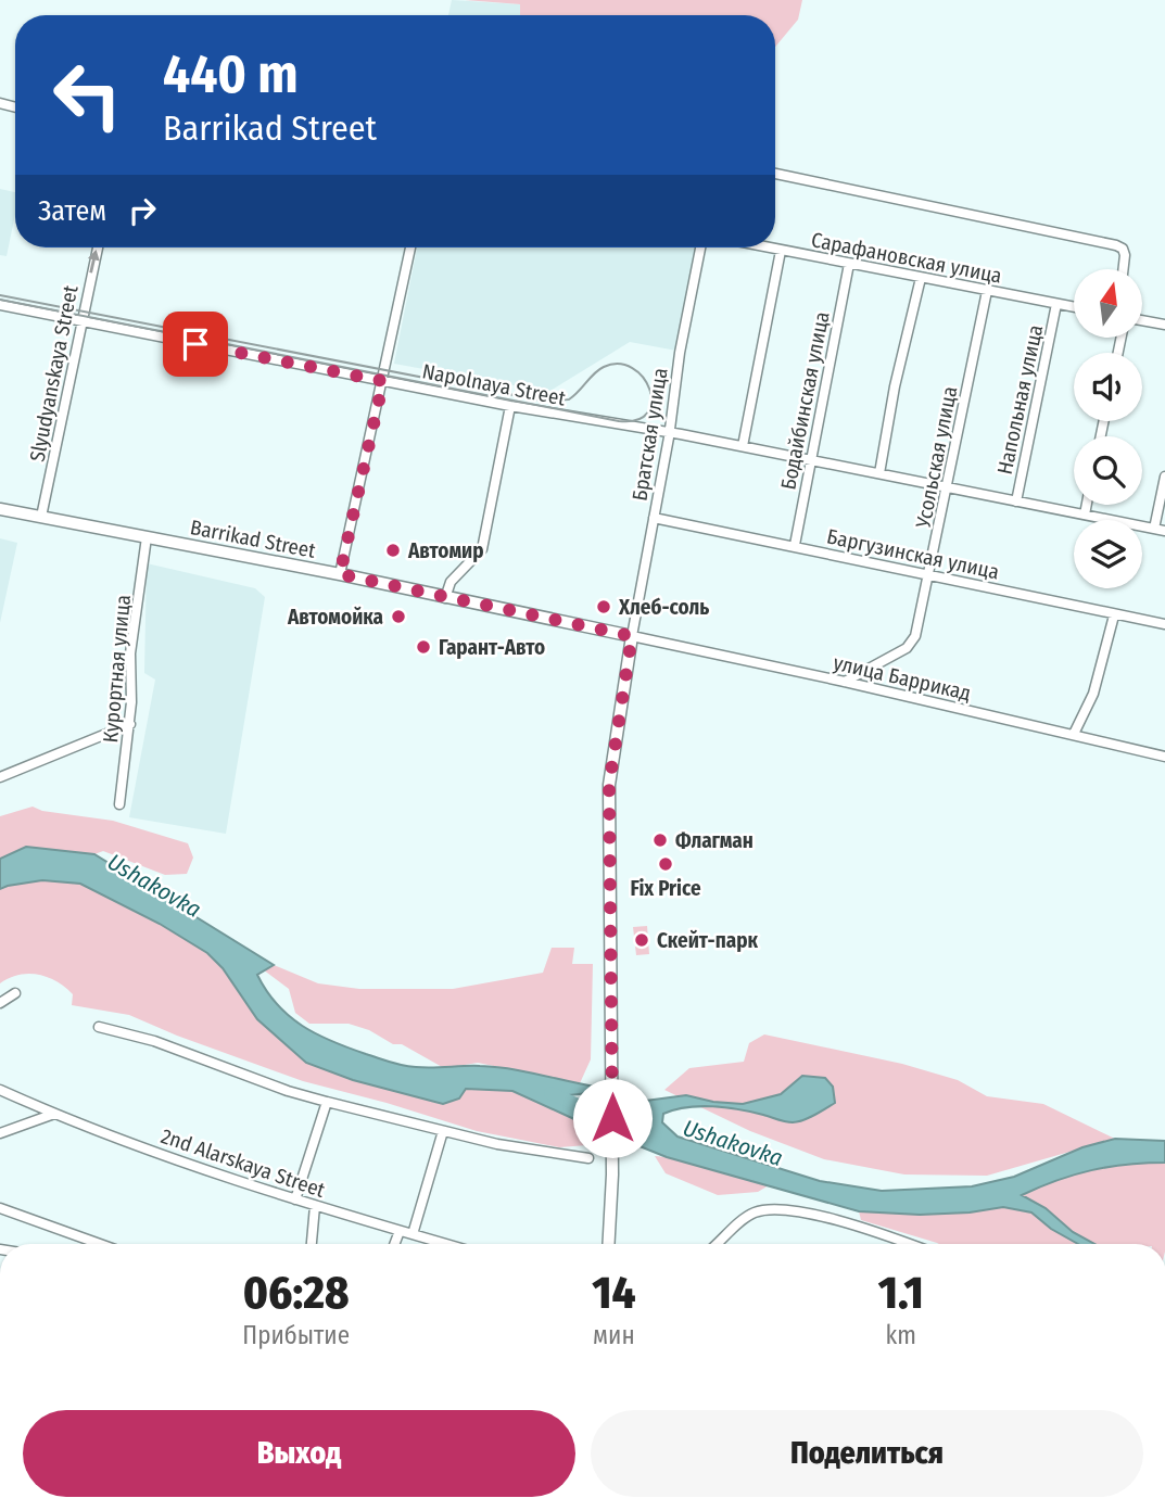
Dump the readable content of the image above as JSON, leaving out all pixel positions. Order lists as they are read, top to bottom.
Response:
{
  "streets": {
    "main road": ["Barrikad Street"],
    "street": [
      "Сарафановская улица",
      "Slyudyanskaya Street",
      "Napolnaya Street",
      "Напольная улица",
      "Бодайбинская улица",
      "Братская улица",
      "Усольская улица",
      "Баргузинская улица",
      "Курортная улица",
      "улица Баррикад",
      "2nd Alarskaya Street"
    ]
  },
  "crossings": [
    ["Сарафановская улица", "Напольная улица"],
    ["Сарафановская улица", "Бодайбинская улица"],
    ["Сарафановская улица", "Усольская улица"],
    ["Slyudyanskaya Street", "Napolnaya Street"],
    ["Slyudyanskaya Street", "Barrikad Street"],
    ["Napolnaya Street", "Напольная улица"],
    ["Napolnaya Street", "Братская улица"],
    ["Напольная улица", "Бодайбинская улица"],
    ["Напольная улица", "Братская улица"],
    ["Напольная улица", "Усольская улица"],
    ["Бодайбинская улица", "Баргузинская улица"],
    ["Братская улица", "Barrikad Street"],
    ["Братская улица", "Баргузинская улица"],
    ["Братская улица", "улица Баррикад"],
    ["Усольская улица", "Баргузинская улица"],
    ["Усольская улица", "улица Баррикад"],
    ["Barrikad Street", "Курортная улица"],
    ["Barrikad Street", "улица Баррикад"]
  ],
  "water": ["Ushakovka"],
  "places": [
    "Автомир",
    "Хлеб-соль",
    "Автомойка",
    "Гарант-Авто",
    "Флагман",
    "Fix Price",
    "Скейт-парк"
  ],
  "north": "top",
  "page": {
    "turn": ["440 m", "Barrikad Street"],
    "then": "Затем",
    "eta": [
      "06:28",
      "Прибытие",
      "14",
      "мин",
      "1.1",
      "km"
    ],
    "buttons": ["Выход", "Поделиться"]
  }
}
